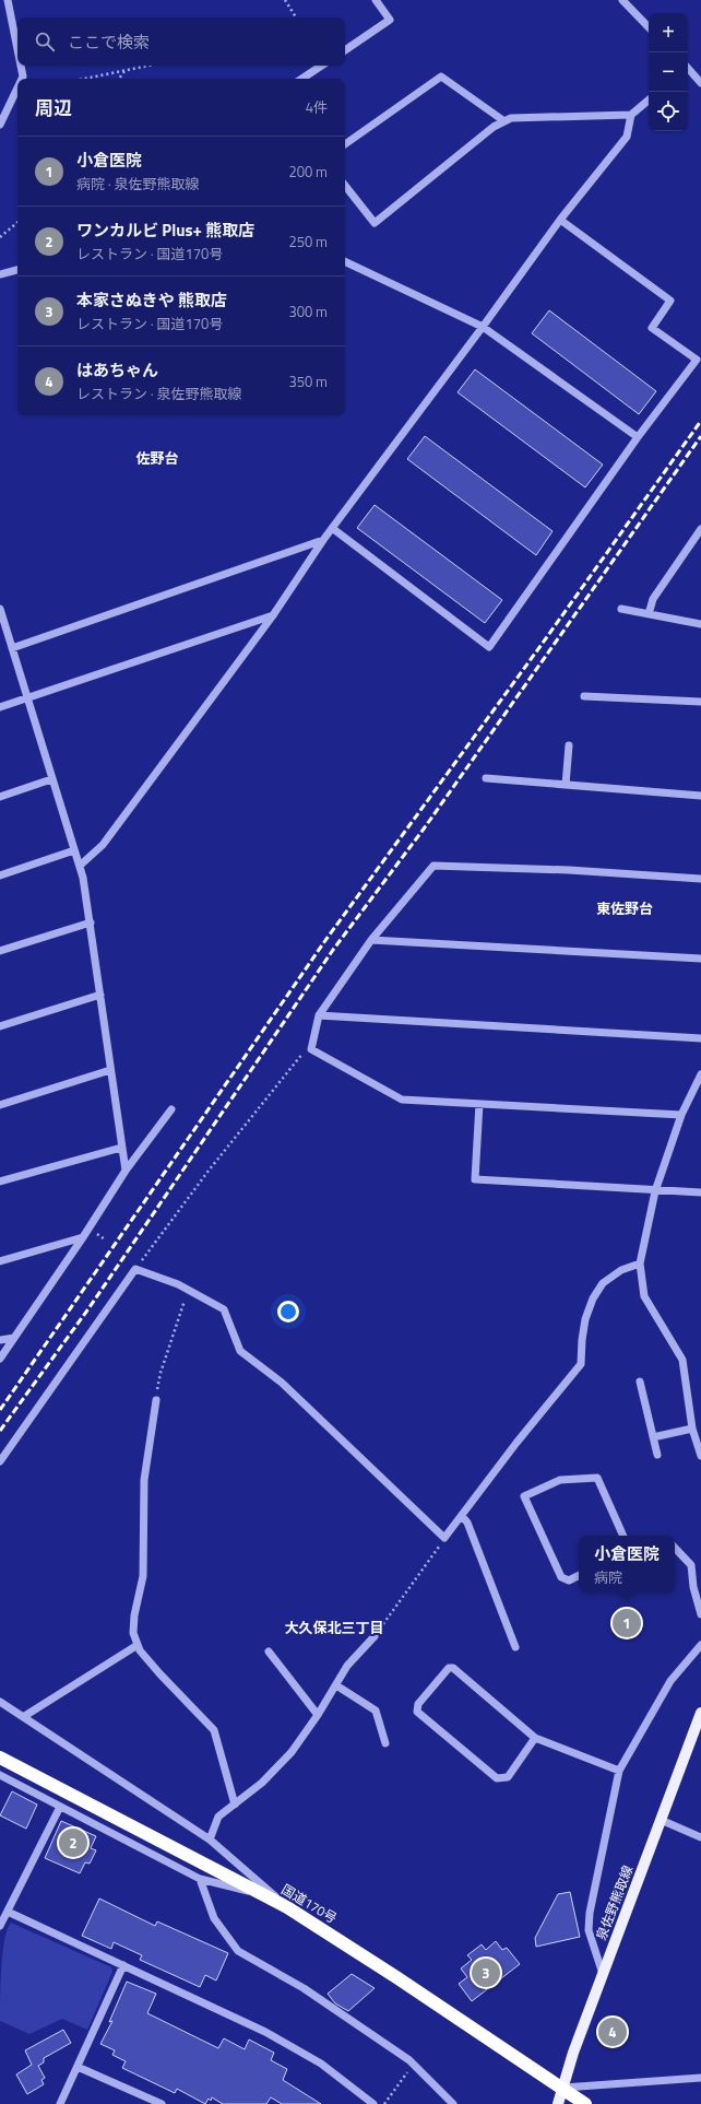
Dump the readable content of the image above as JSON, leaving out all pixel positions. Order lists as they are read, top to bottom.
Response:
{
  "streets": {
    "highway": ["国道170号"],
    "main road": ["泉佐野熊取線"]
  },
  "crossings": [
    ["泉佐野熊取線", "国道170号"]
  ],
  "districts": ["佐野台", "東佐野台", "大久保北三丁目"],
  "page": {
    "map_buttons": ["+", "−"],
    "search": "ここで検索",
    "heading": ["周辺", "4件"],
    "list": [
      {
        "mark": "1",
        "name": "小倉医院",
        "note": "病院 · 泉佐野熊取線",
        "value": "200 m"
      },
      {
        "mark": "2",
        "name": "ワンカルビ Plus+ 熊取店",
        "note": "レストラン · 国道170号",
        "value": "250 m"
      },
      {
        "mark": "3",
        "name": "本家さぬきや 熊取店",
        "note": "レストラン · 国道170号",
        "value": "300 m"
      },
      {
        "mark": "4",
        "name": "はあちゃん",
        "note": "レストラン · 泉佐野熊取線",
        "value": "350 m"
      }
    ],
    "popup": ["小倉医院", "病院"],
    "pins": [
      "1",
      "2",
      "3",
      "4"
    ]
  }
}
